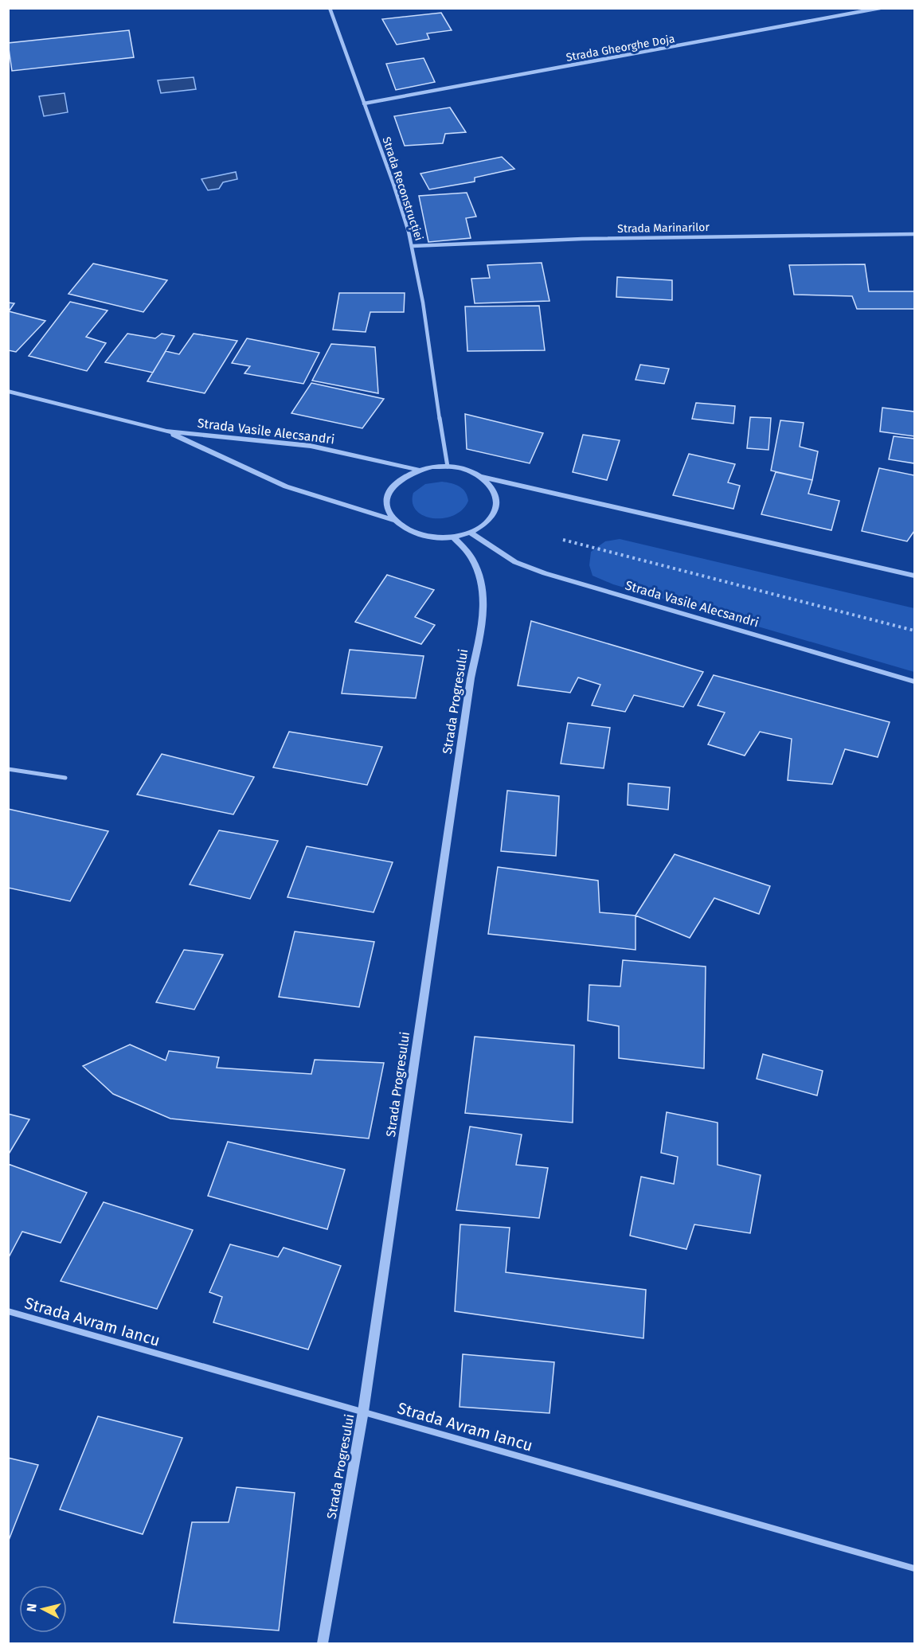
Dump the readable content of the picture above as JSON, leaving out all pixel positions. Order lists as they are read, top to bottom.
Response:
{
  "streets": {
    "street": [
      "Strada Gheorghe Doja",
      "Strada Reconstrucției",
      "Strada Marinarilor",
      "Strada Vasile Alecsandri",
      "Strada Progresului",
      "Strada Avram Iancu"
    ]
  },
  "crossings": [
    ["Strada Gheorghe Doja", "Strada Reconstrucției"],
    ["Strada Reconstrucției", "Strada Marinarilor"],
    ["Strada Reconstrucției", "Strada Vasile Alecsandri"],
    ["Strada Reconstrucției", "Strada Progresului"],
    ["Strada Vasile Alecsandri", "Strada Progresului"],
    ["Strada Progresului", "Strada Avram Iancu"]
  ],
  "north": "left"
}
